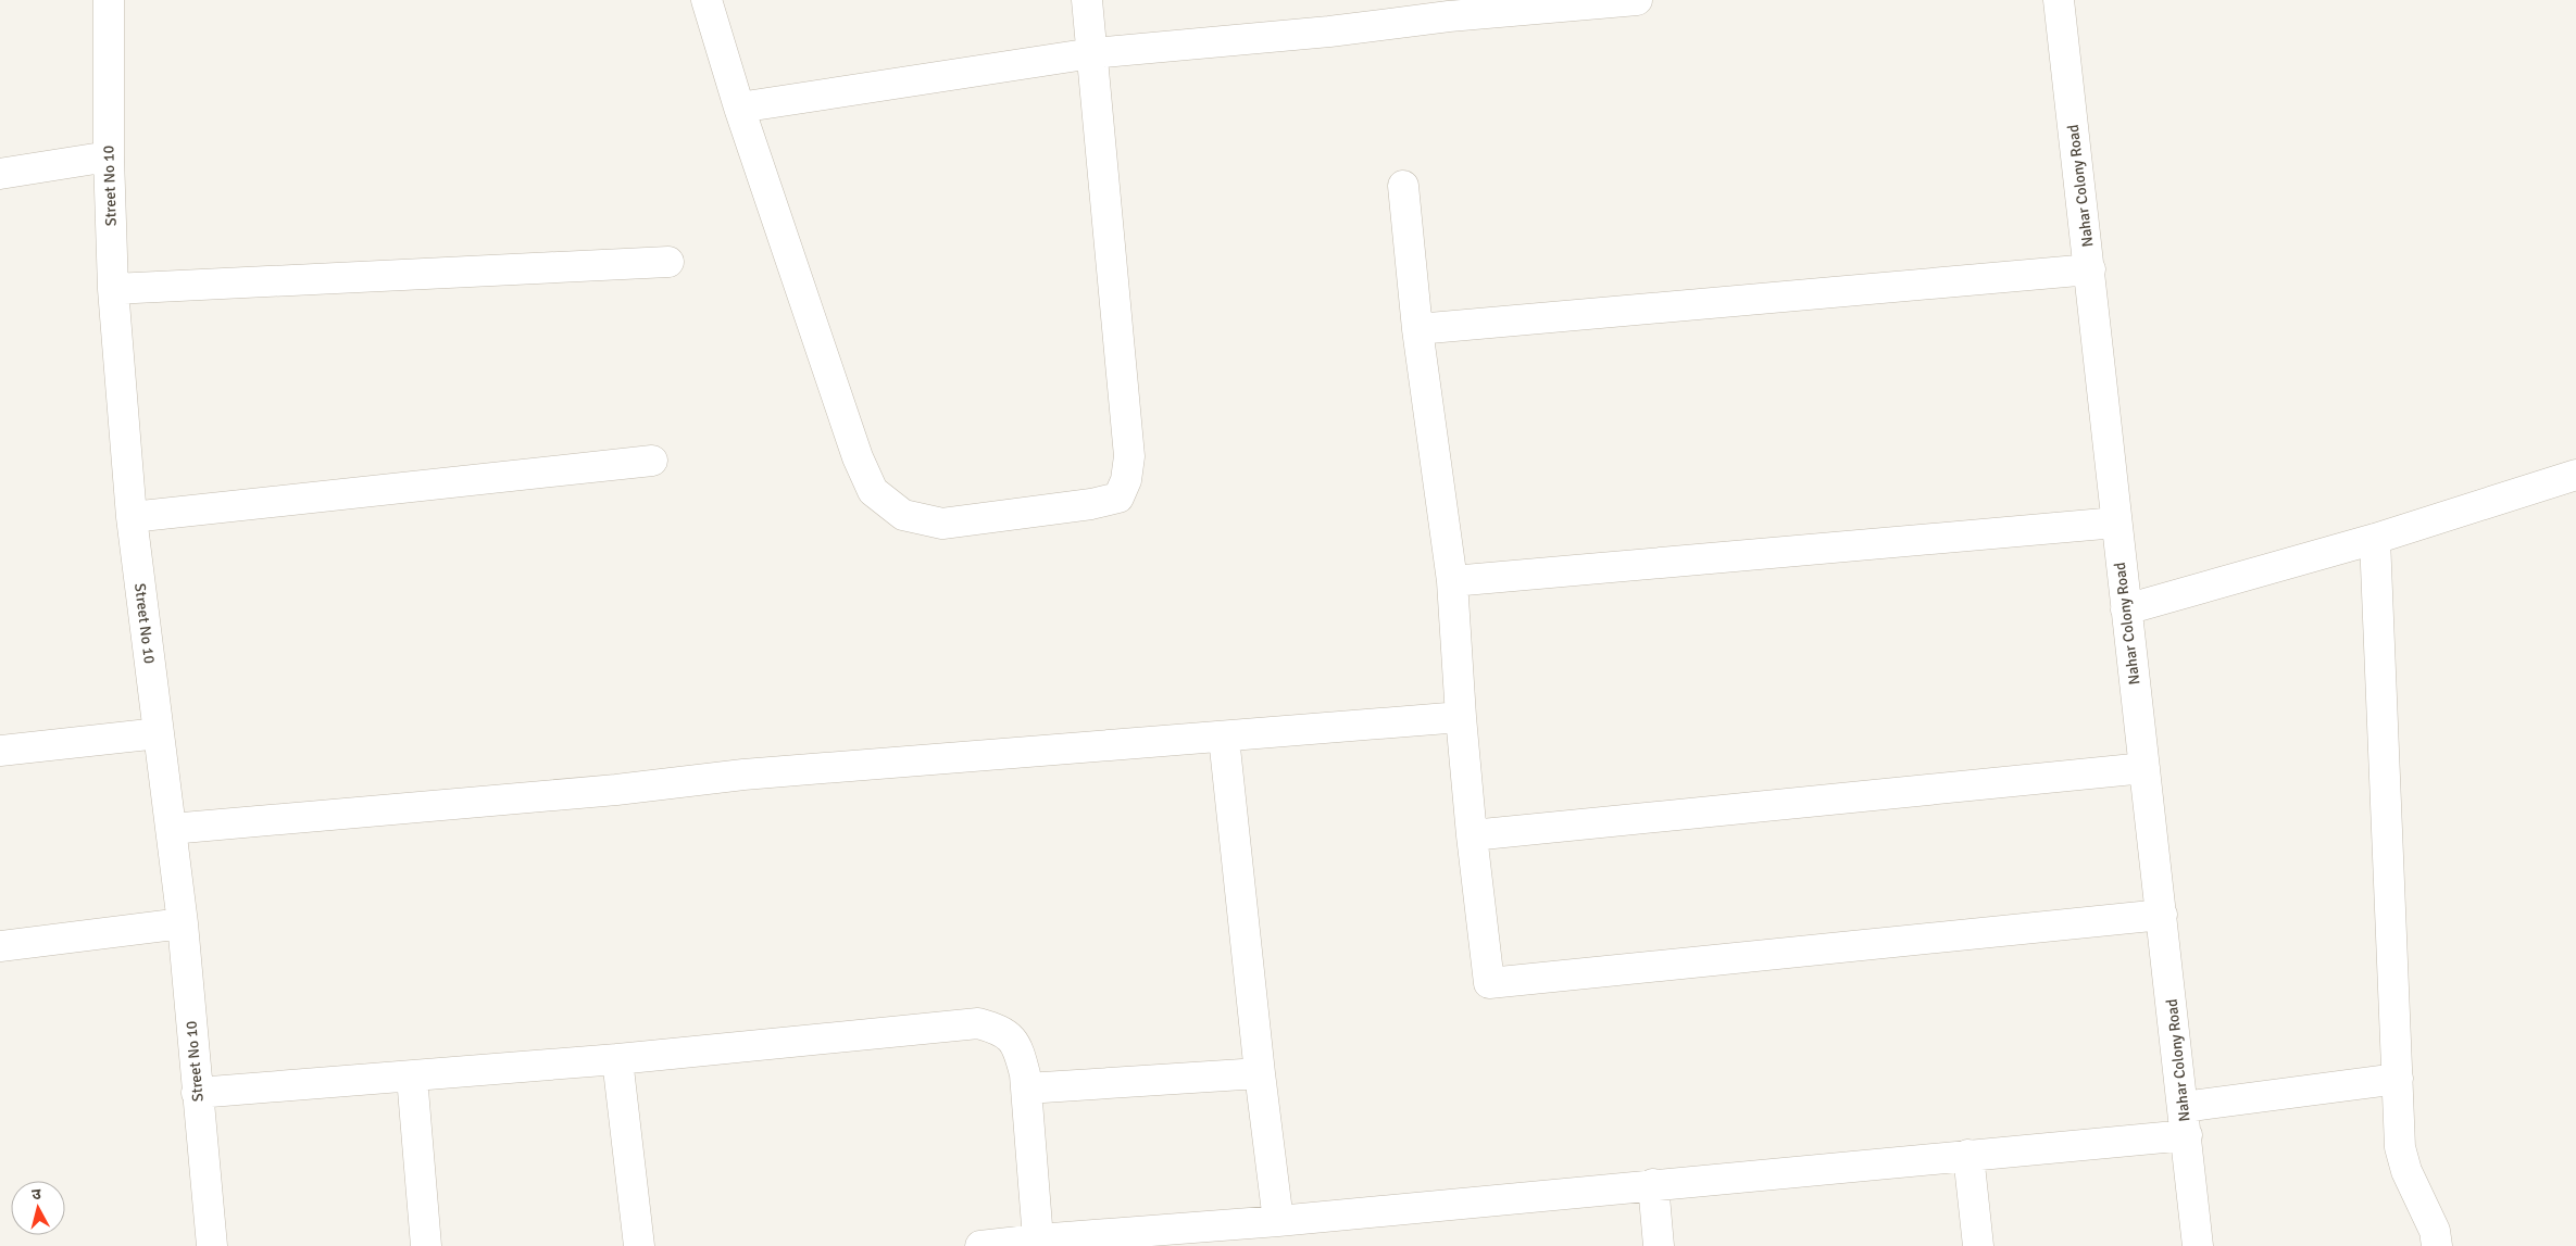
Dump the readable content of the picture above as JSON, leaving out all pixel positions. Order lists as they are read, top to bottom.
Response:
{
  "streets": {
    "street": ["Street No 10", "Nahar Colony Road"]
  },
  "north": "top"
}
